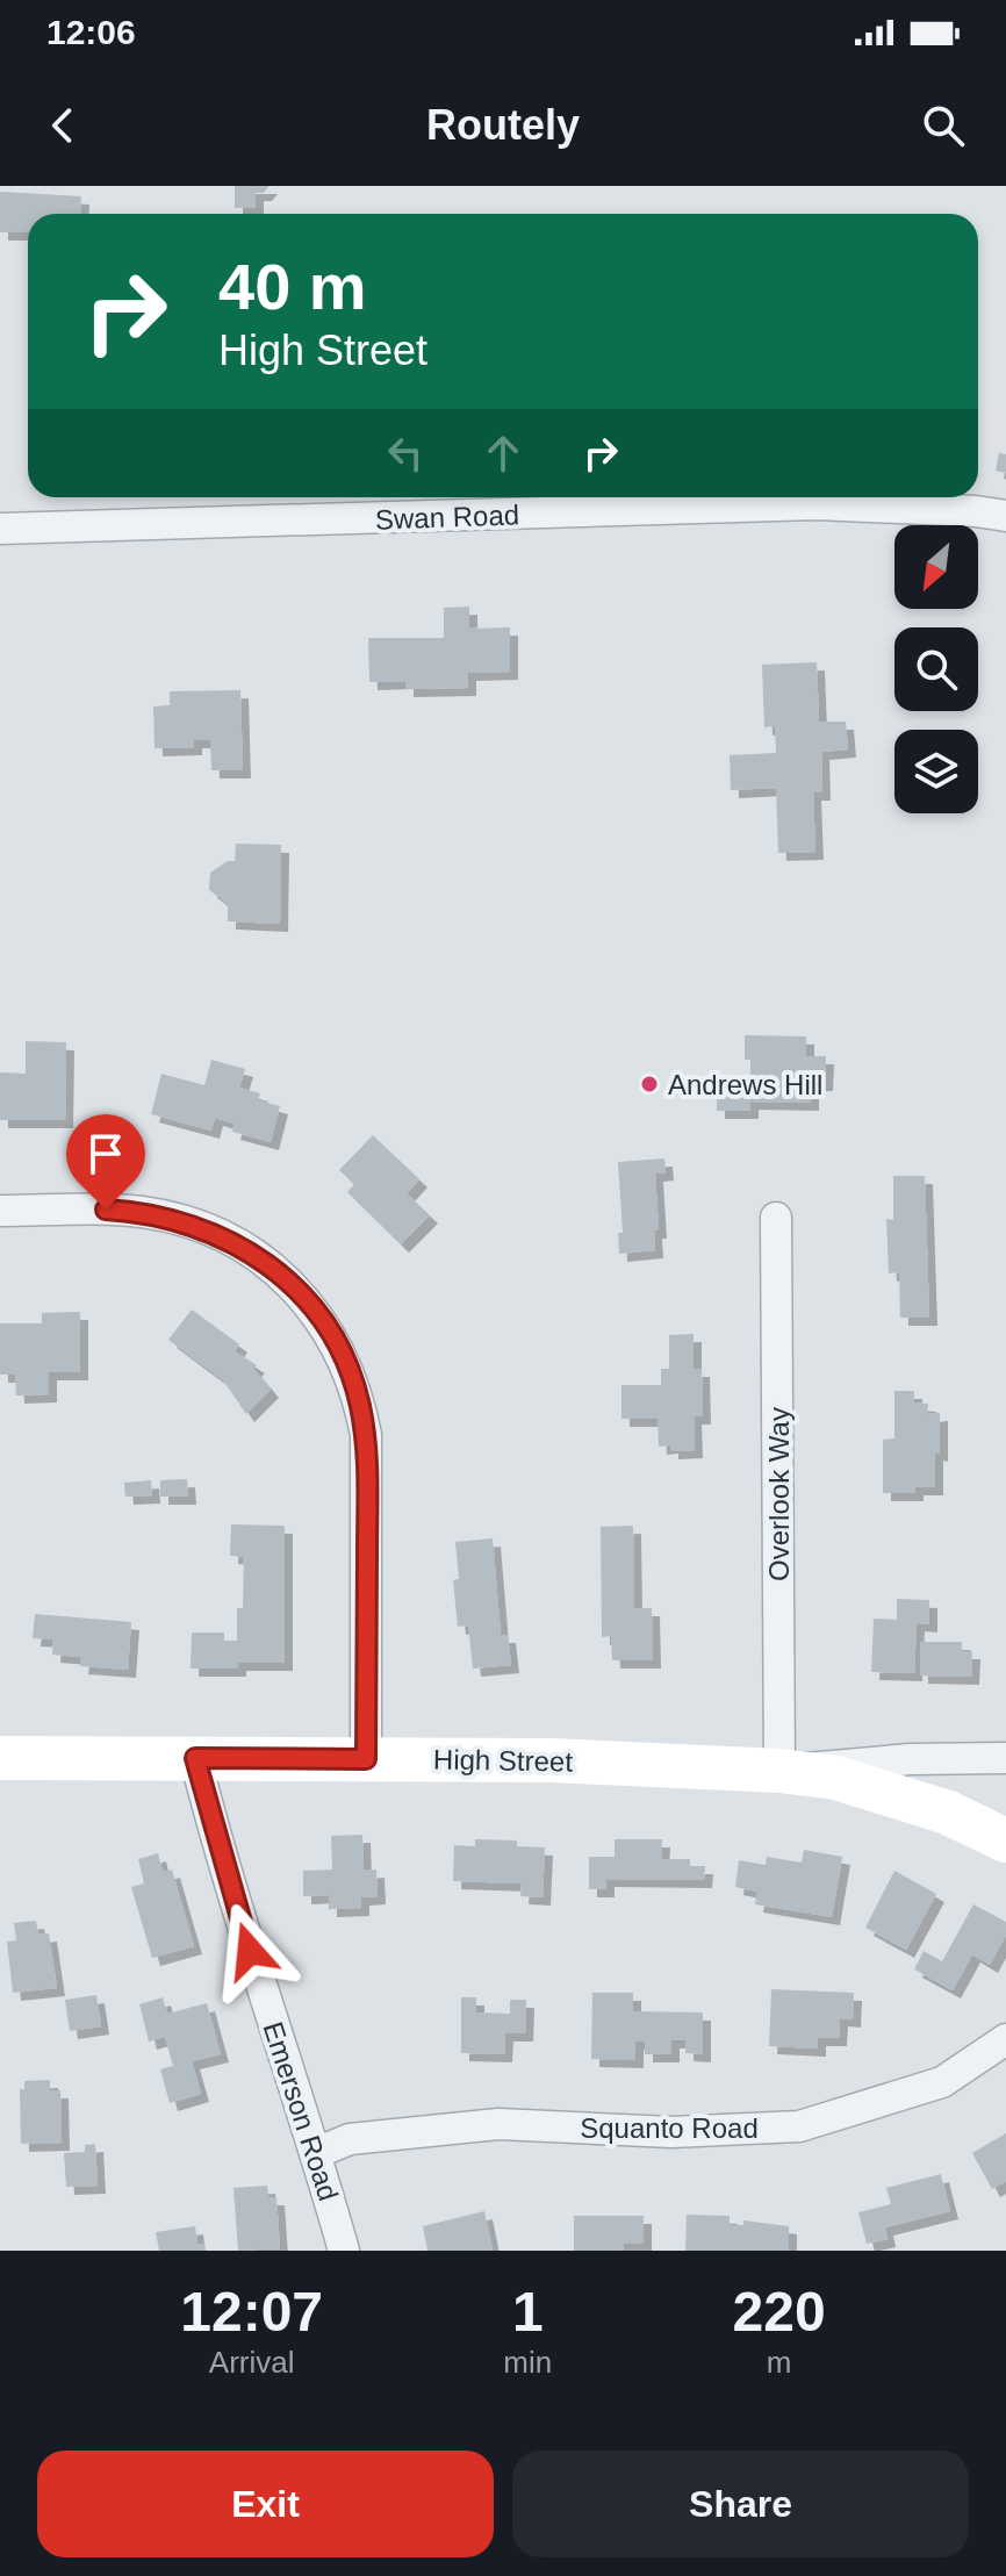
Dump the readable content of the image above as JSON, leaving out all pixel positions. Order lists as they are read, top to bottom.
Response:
{
  "streets": {
    "main road": ["High Street"],
    "street": [
      "Swan Road",
      "Overlook Way",
      "Emerson Road",
      "Squanto Road"
    ]
  },
  "crossings": [
    ["Overlook Way", "High Street"],
    ["High Street", "Emerson Road"],
    ["Emerson Road", "Squanto Road"]
  ],
  "places": ["Andrews Hill"],
  "north": "bottom left",
  "page": {
    "status": "12:06",
    "header": "Routely",
    "turn": ["40 m", "High Street"],
    "eta": [
      "12:07",
      "Arrival",
      "1",
      "min",
      "220",
      "m"
    ],
    "buttons": ["Exit", "Share"]
  }
}
